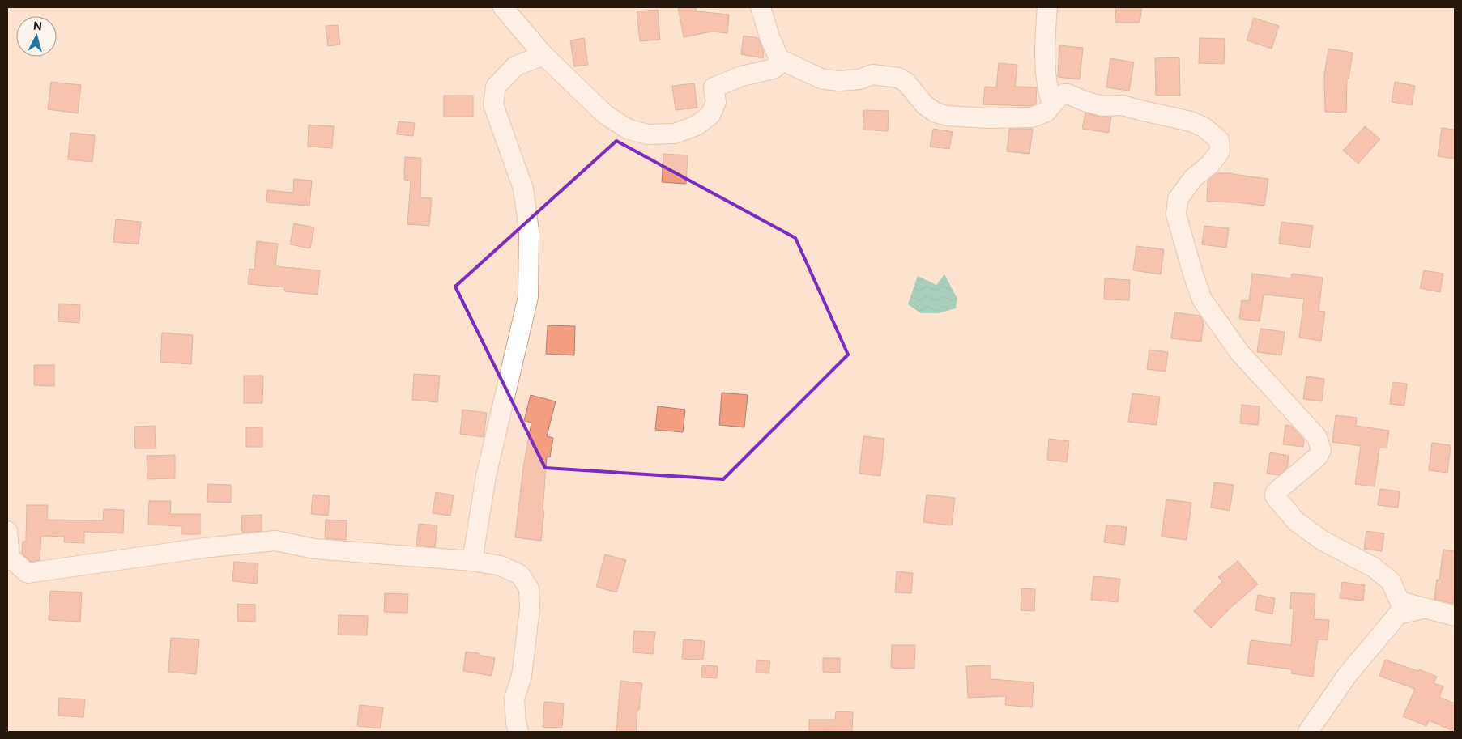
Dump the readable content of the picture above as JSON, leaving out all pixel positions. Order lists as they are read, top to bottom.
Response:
{
  "north": "top"
}
